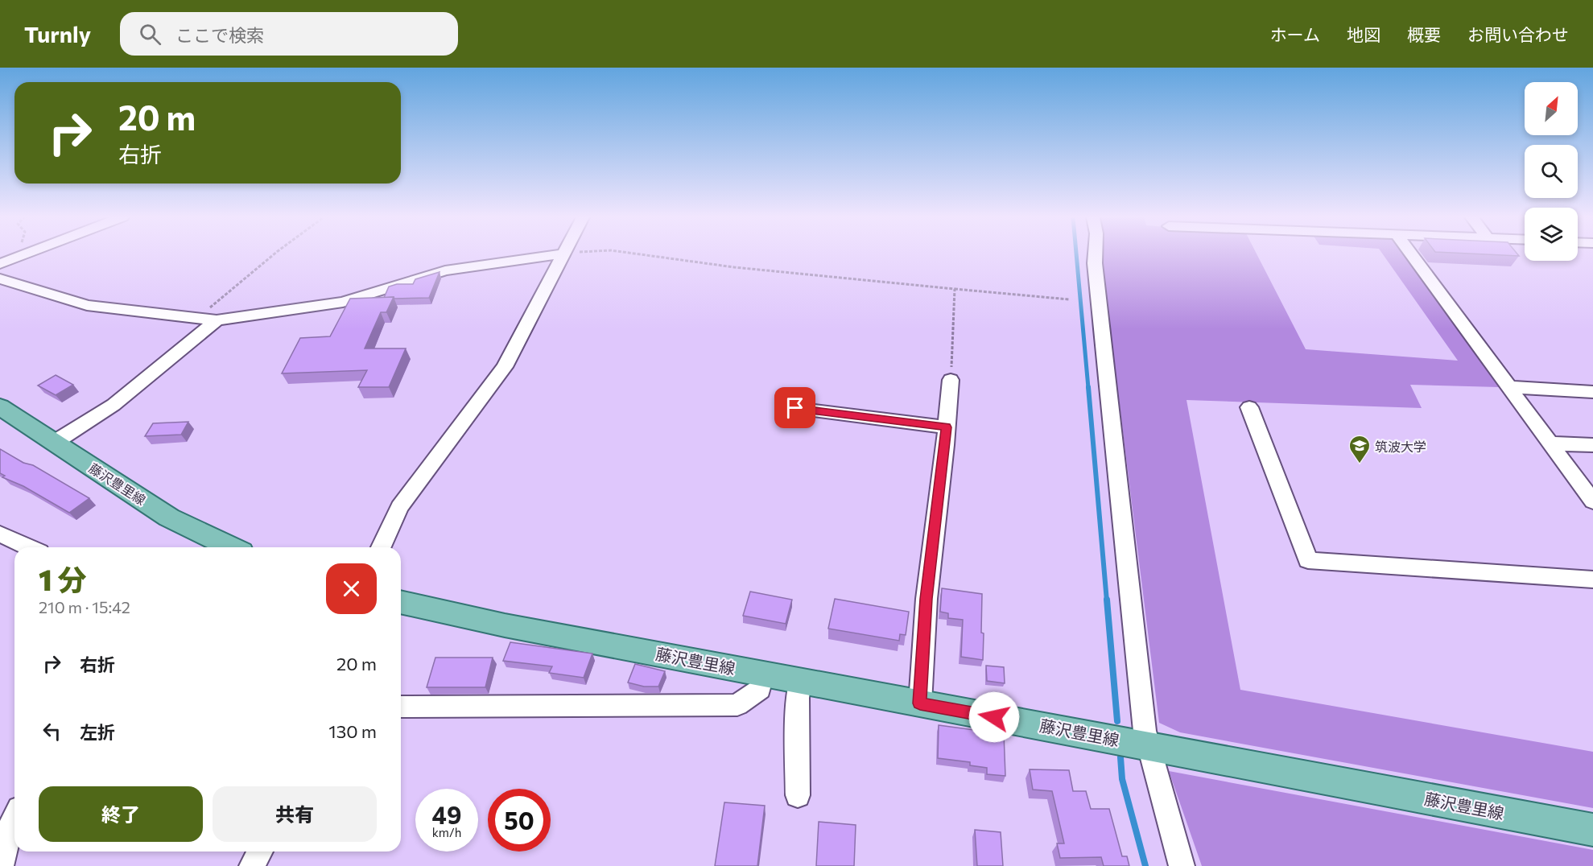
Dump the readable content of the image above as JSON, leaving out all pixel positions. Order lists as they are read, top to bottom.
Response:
{
  "streets": {
    "main road": ["藤沢豊里線"]
  },
  "places": {
    "school or university": ["筑波大学"]
  },
  "north": "top right",
  "page": {
    "header": "Turnly",
    "search": "ここで検索",
    "nav": [
      "ホーム",
      "地図",
      "概要",
      "お問い合わせ"
    ],
    "turn": ["20 m", "右折"],
    "heading": ["1 分", "210 m · 15:42"],
    "list": [
      {
        "name": "右折",
        "value": "20 m"
      },
      {
        "name": "左折",
        "value": "130 m"
      }
    ],
    "buttons": ["終了", "共有"],
    "speed": "49 km/h",
    "limit": "50"
  }
}
